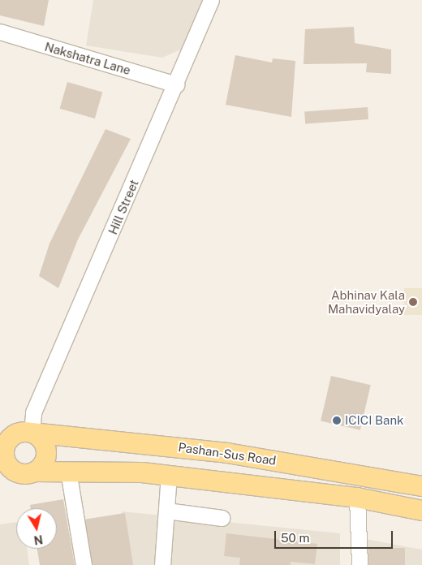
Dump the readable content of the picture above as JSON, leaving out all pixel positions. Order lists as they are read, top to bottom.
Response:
{
  "streets": {
    "main road": ["Pashan-Sus Road"],
    "street": ["Nakshatra Lane", "Hill Street"]
  },
  "crossings": [
    ["Nakshatra Lane", "Hill Street"],
    ["Hill Street", "Pashan-Sus Road"]
  ],
  "places": ["Abhinav Kala Mahavidyalay", "ICICI Bank"],
  "scale_bar": "50 m",
  "north": "bottom"
}
